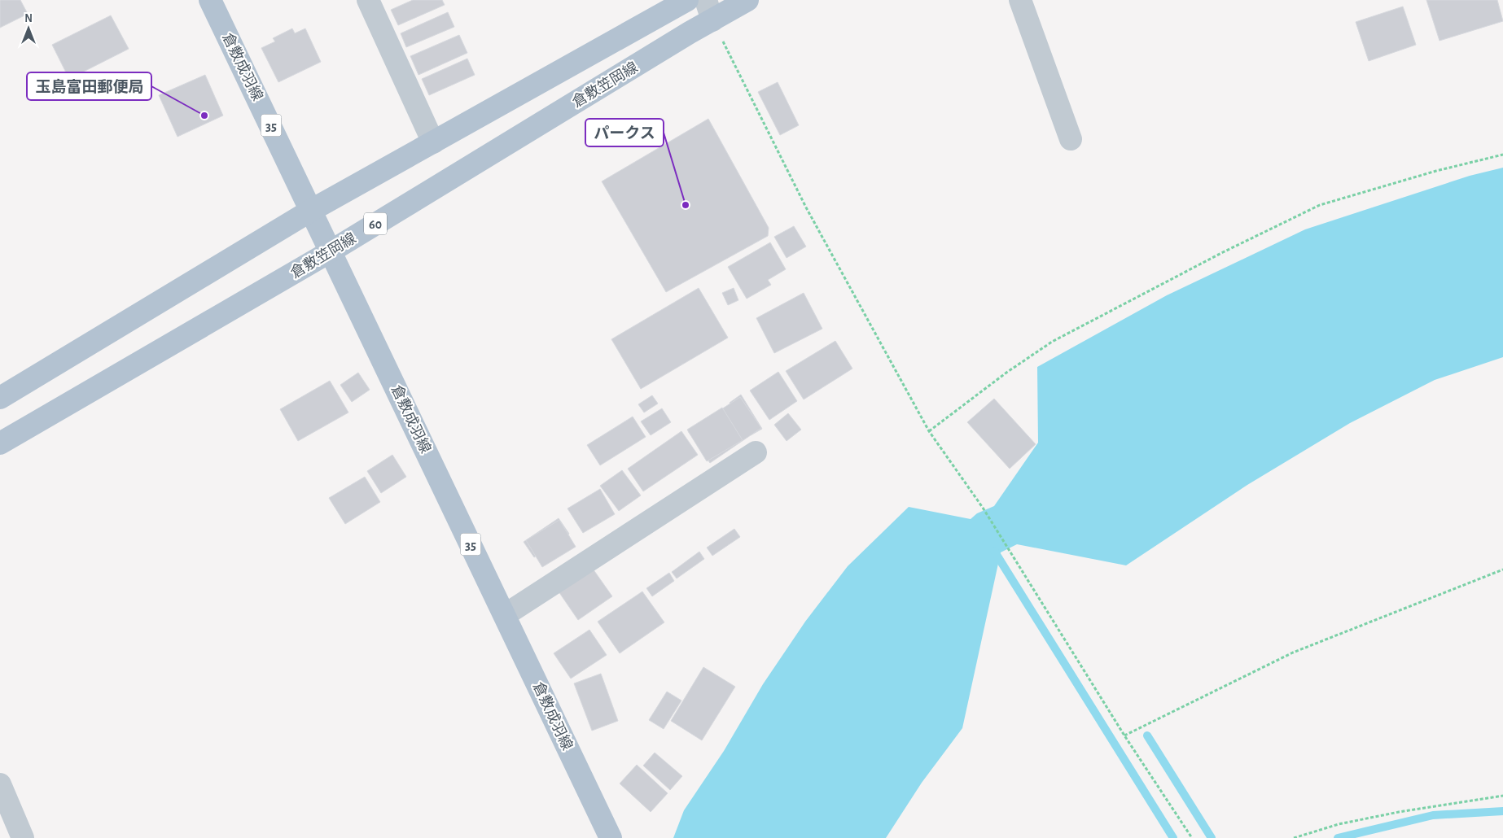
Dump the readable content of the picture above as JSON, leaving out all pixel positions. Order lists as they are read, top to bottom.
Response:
{
  "streets": {
    "main road": [
      "倉敷成羽線",
      "倉敷笠岡線",
      "35",
      "60"
    ]
  },
  "crossings": [
    ["倉敷成羽線", "倉敷笠岡線"]
  ],
  "places": ["玉島富田郵便局", "パークス"],
  "north": "top"
}
